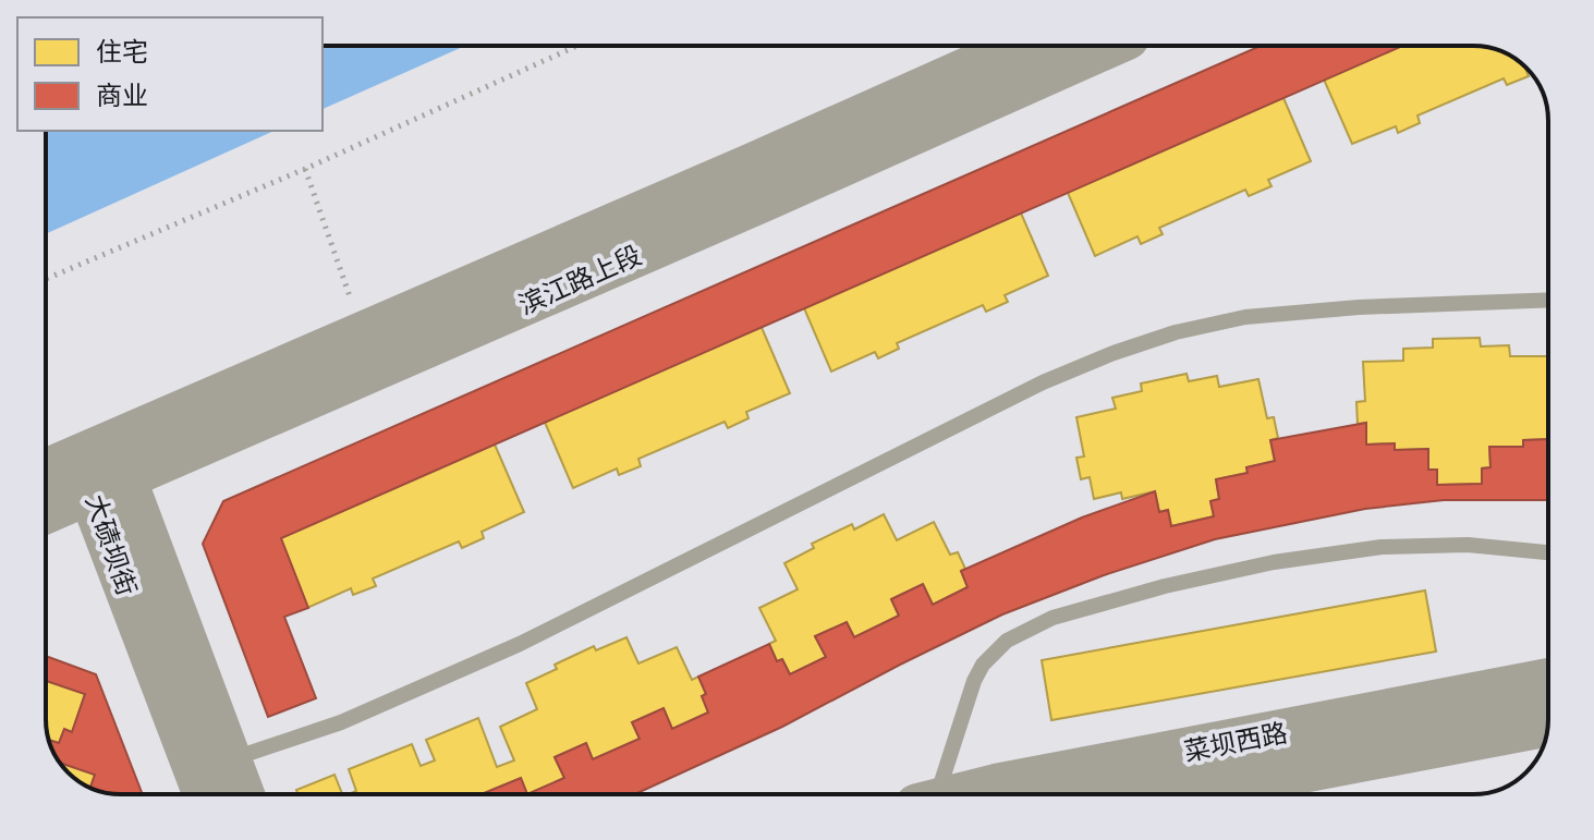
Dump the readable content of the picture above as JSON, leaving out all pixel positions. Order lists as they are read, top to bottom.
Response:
{
  "streets": {
    "main road": ["滨江路上段", "大碛坝街", "菜坝西路"]
  },
  "crossings": [
    ["滨江路上段", "大碛坝街"]
  ],
  "legend": ["住宅", "商业"]
}
